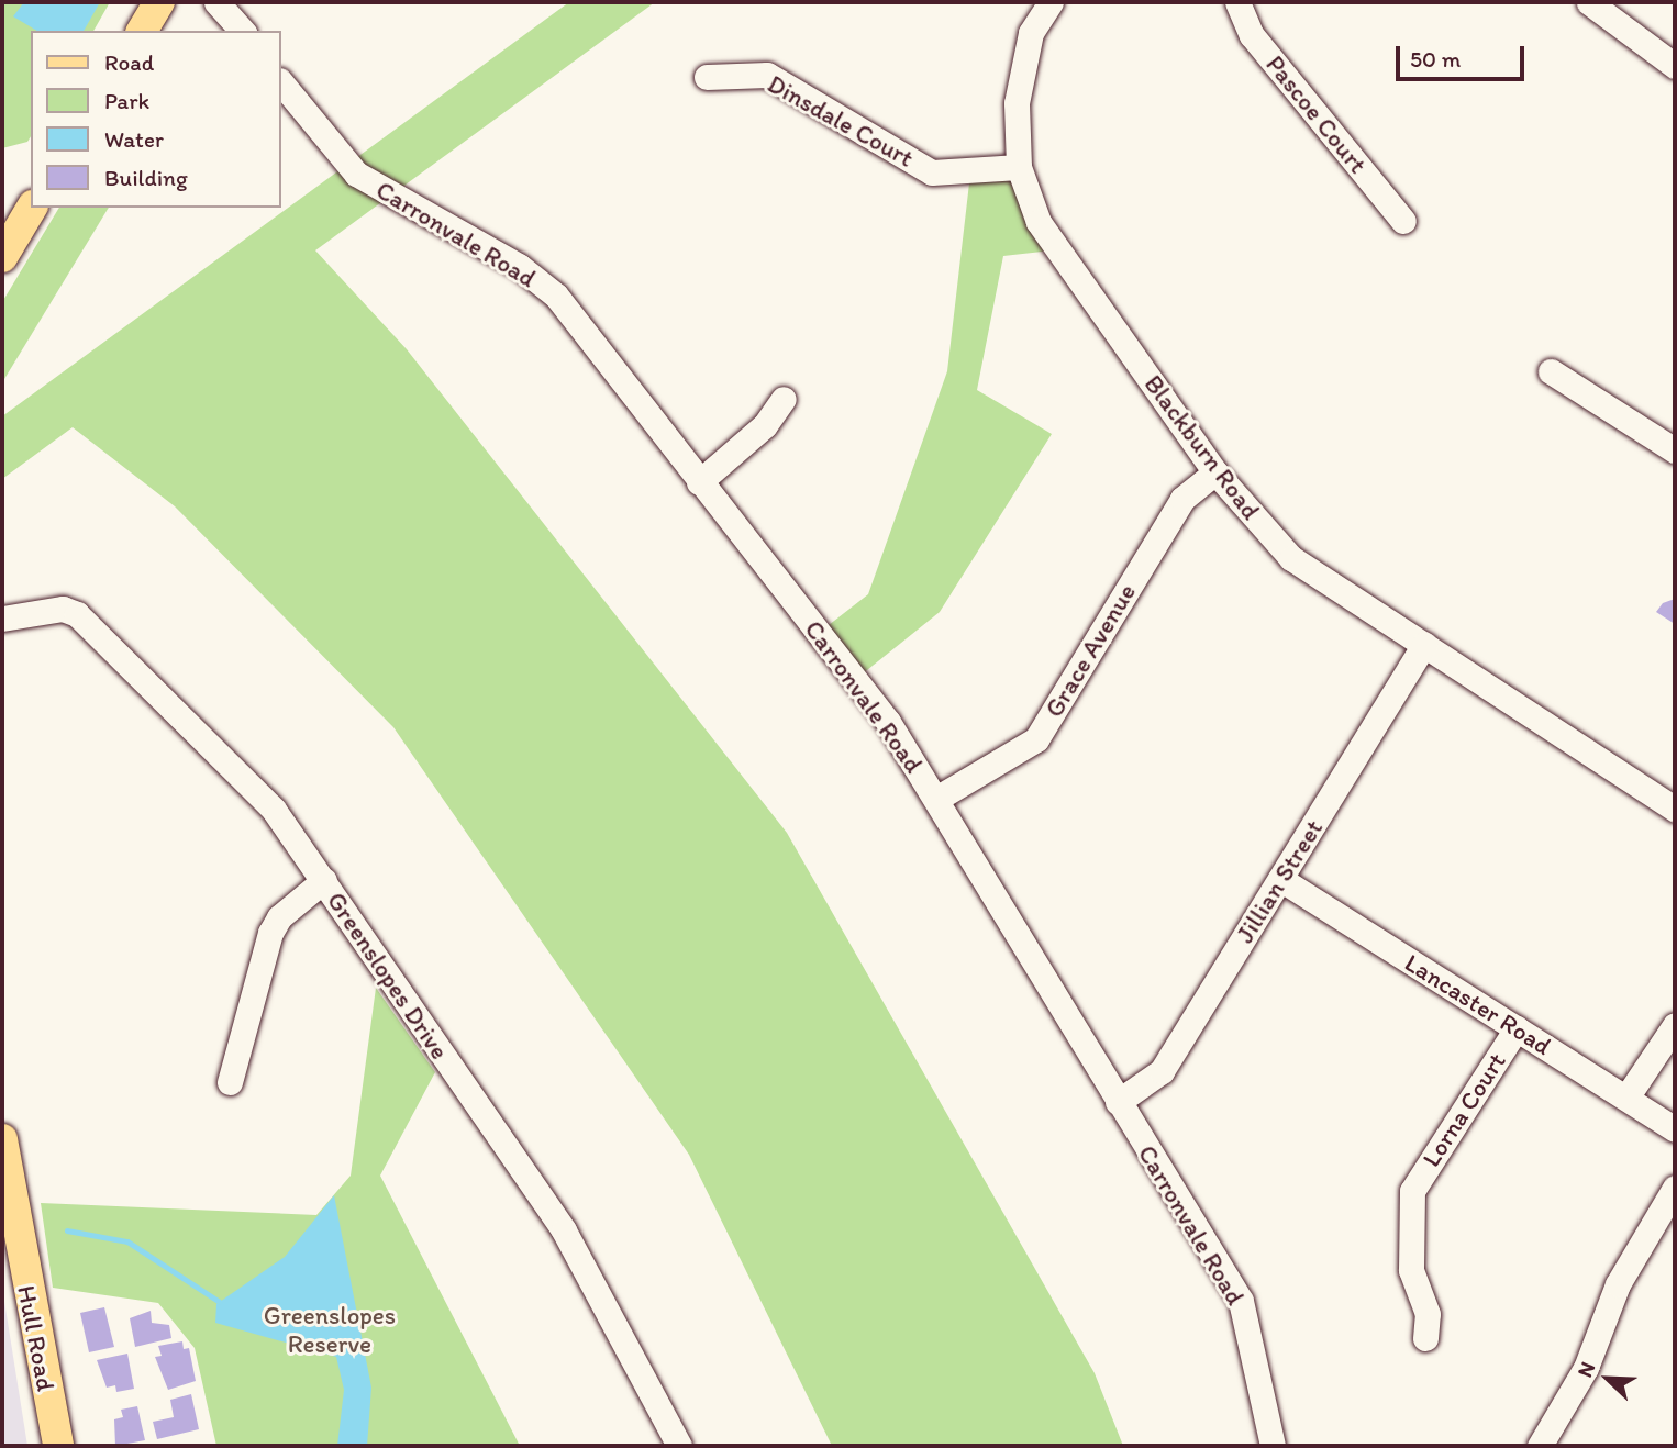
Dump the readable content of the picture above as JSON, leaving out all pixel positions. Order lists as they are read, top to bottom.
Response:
{
  "streets": {
    "main road": ["Hull Road"],
    "street": [
      "Pascoe Court",
      "Dinsdale Court",
      "Carronvale Road",
      "Blackburn Road",
      "Grace Avenue",
      "Jillian Street",
      "Greenslopes Drive",
      "Lancaster Road",
      "Lorna Court"
    ]
  },
  "crossings": [
    ["Dinsdale Court", "Blackburn Road"],
    ["Carronvale Road", "Grace Avenue"],
    ["Carronvale Road", "Jillian Street"],
    ["Blackburn Road", "Grace Avenue"],
    ["Blackburn Road", "Jillian Street"],
    ["Jillian Street", "Lancaster Road"],
    ["Lancaster Road", "Lorna Court"]
  ],
  "parks": ["Greenslopes Reserve"],
  "legend": [
    "Road",
    "Park",
    "Water",
    "Building"
  ],
  "scale_bar": "50 m",
  "north": "top left"
}
